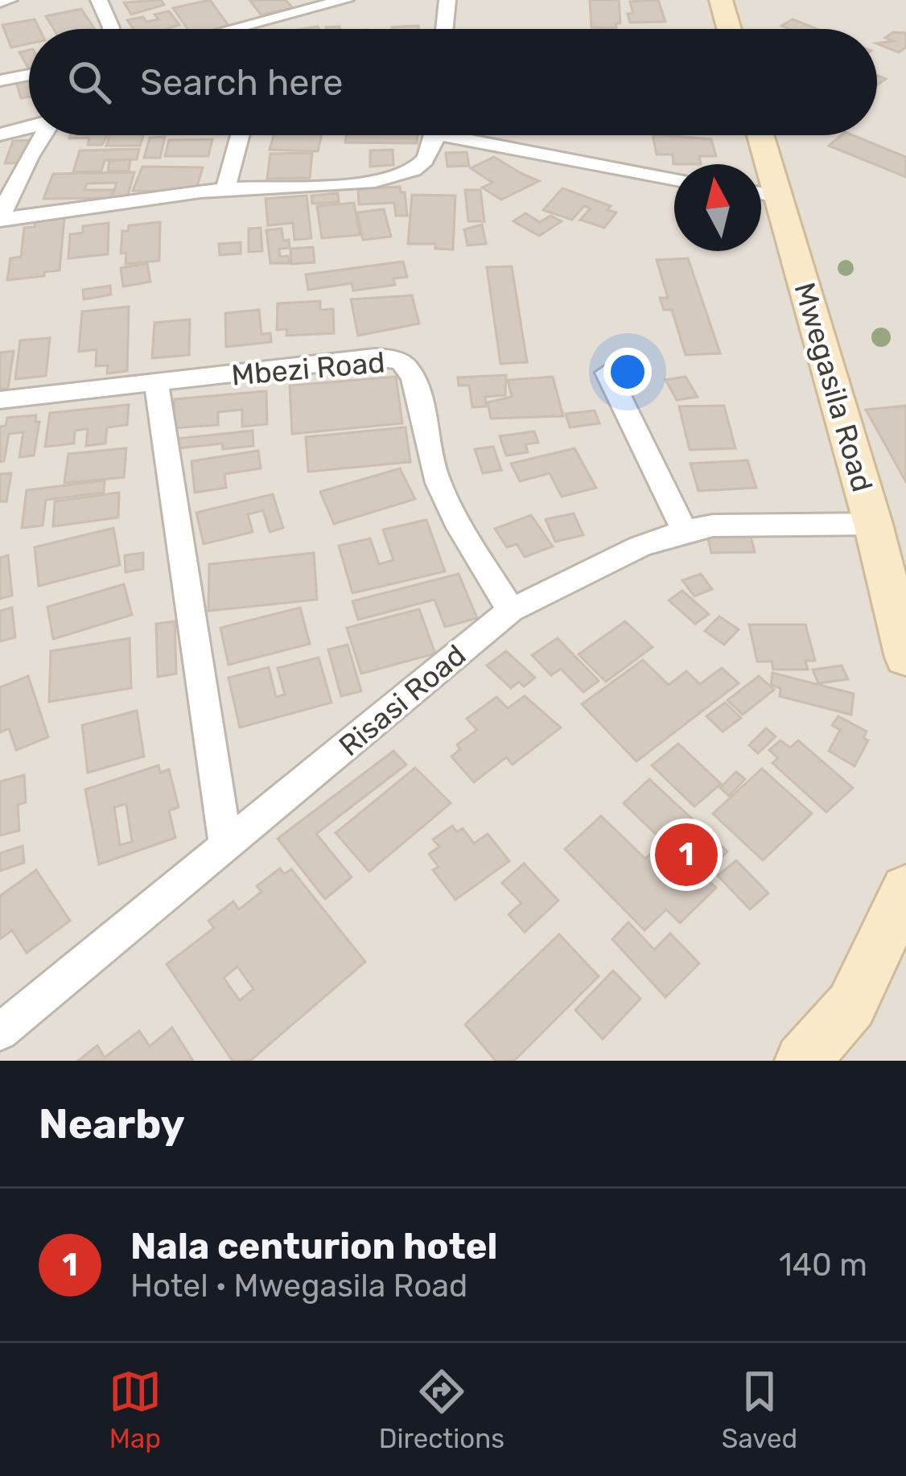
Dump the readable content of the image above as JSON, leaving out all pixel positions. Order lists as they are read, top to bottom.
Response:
{
  "streets": {
    "street": ["Mbezi Road", "Mwegasila Road", "Risasi Road"]
  },
  "crossings": [
    ["Mbezi Road", "Risasi Road"],
    ["Mwegasila Road", "Risasi Road"]
  ],
  "north": "top",
  "page": {
    "search": "Search here",
    "pins": "1",
    "heading": "Nearby",
    "list": [
      {
        "mark": "1",
        "name": "Nala centurion hotel",
        "note": "Hotel · Mwegasila Road",
        "value": "140 m"
      }
    ],
    "nav": ["Map", "Directions", "Saved"]
  }
}
